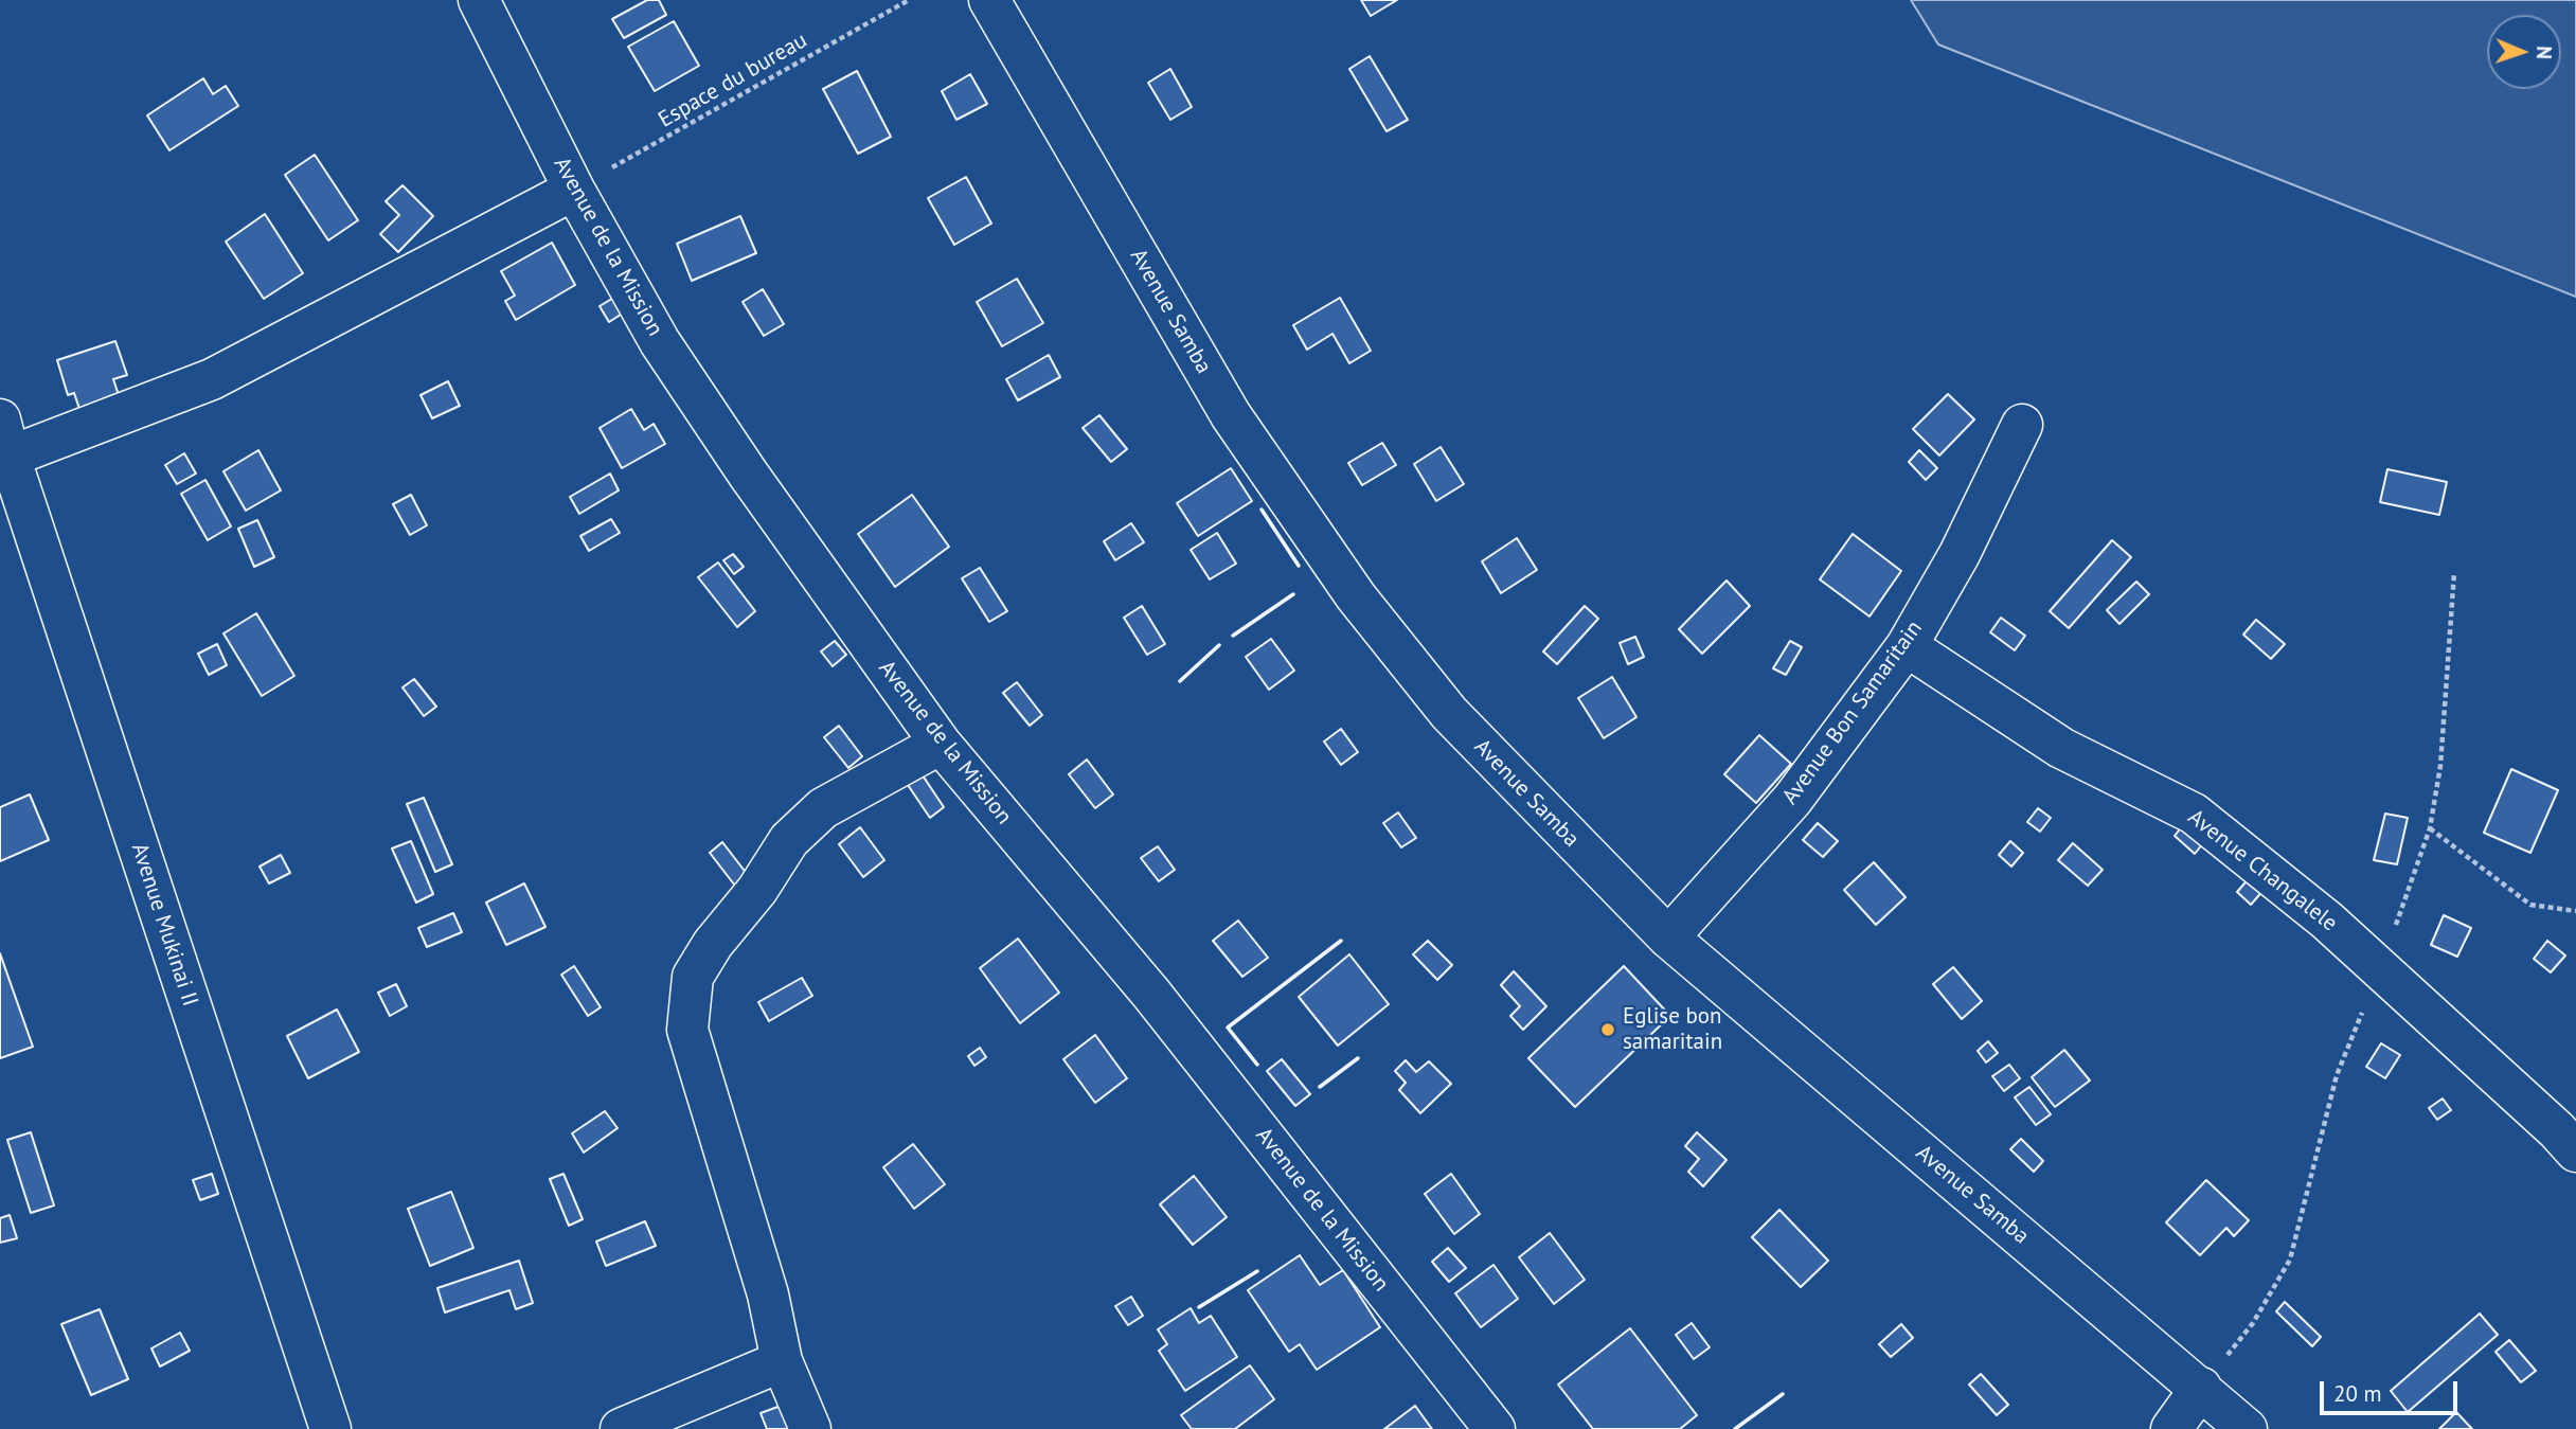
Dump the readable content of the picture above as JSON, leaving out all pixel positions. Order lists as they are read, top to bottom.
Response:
{
  "streets": {
    "street": [
      "Avenue de la Mission",
      "Avenue Samba",
      "Avenue Bon Samaritain",
      "Avenue Changalele",
      "Avenue Mukinai II"
    ],
    "path": ["Espace du bureau"]
  },
  "crossings": [
    ["Espace du bureau", "Avenue de la Mission"],
    ["Avenue Samba", "Avenue Bon Samaritain"],
    ["Avenue Bon Samaritain", "Avenue Changalele"]
  ],
  "places": ["Eglise bon samaritain"],
  "scale_bar": "20 m",
  "north": "right"
}
